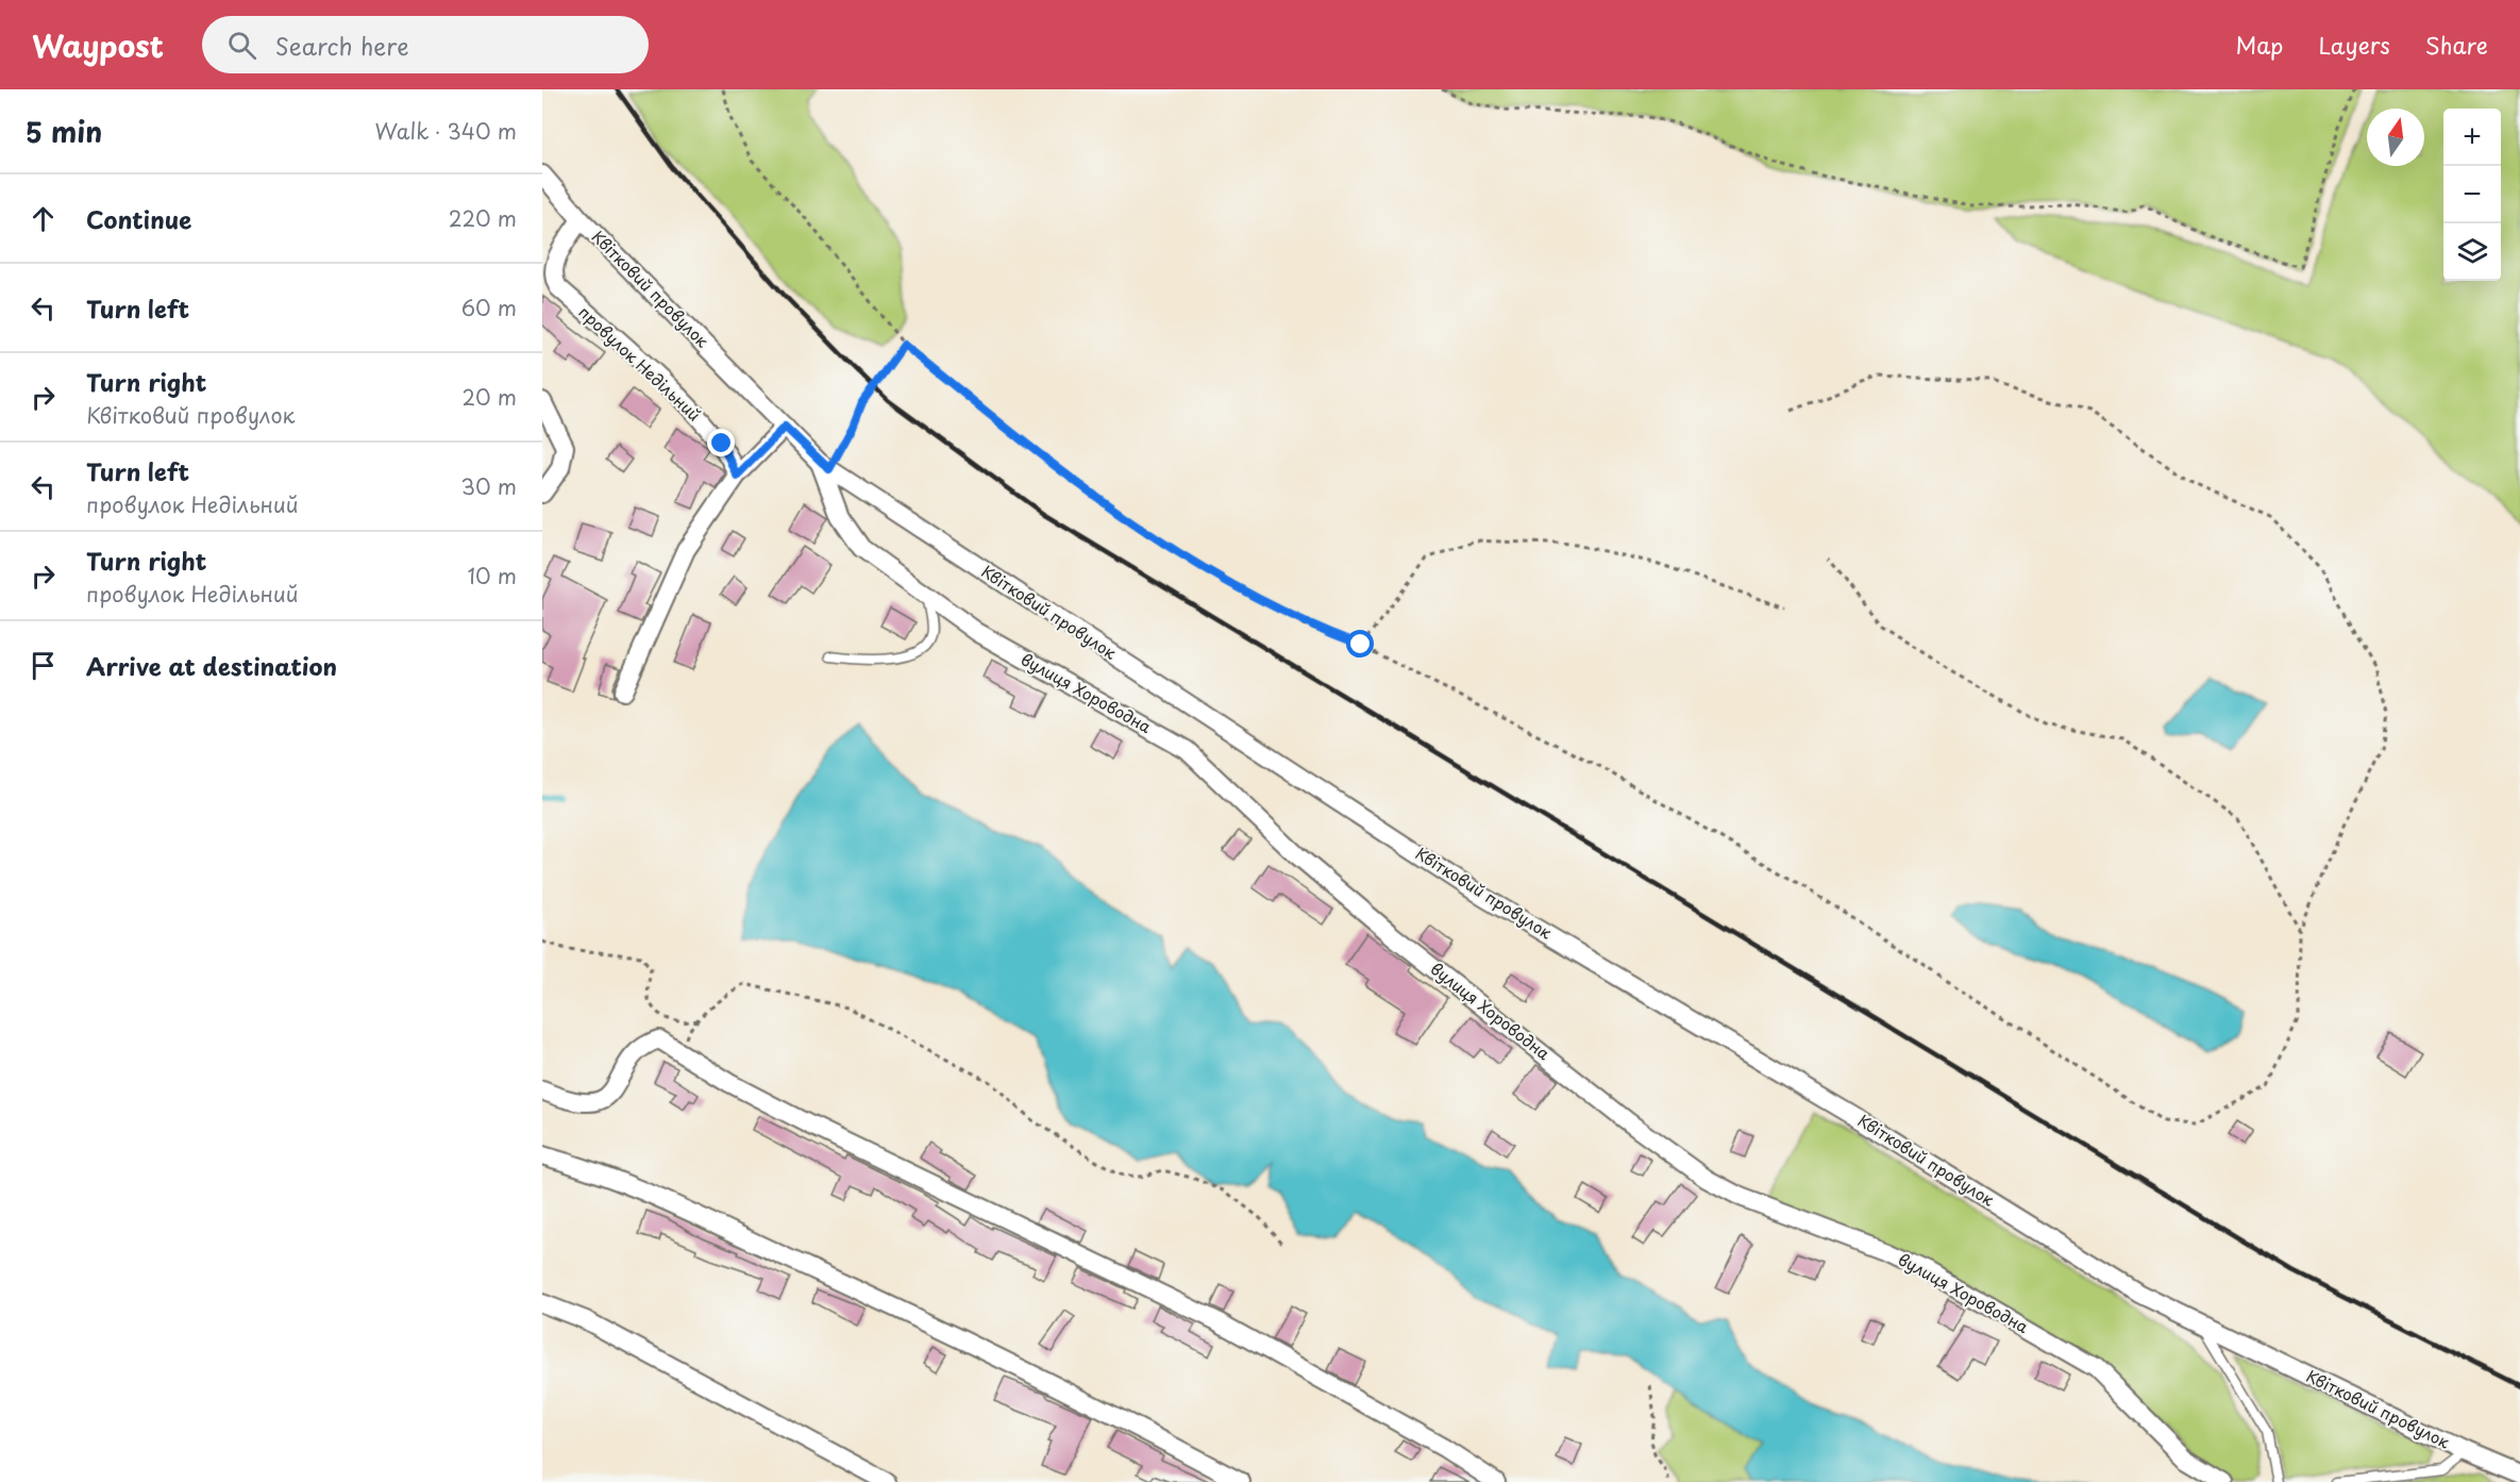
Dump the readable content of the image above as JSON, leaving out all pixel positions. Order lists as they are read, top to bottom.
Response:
{
  "streets": {
    "street": ["Квітковий провулок", "провулок Недільний", "вулиця Хороводна"]
  },
  "crossings": [
    ["Квітковий провулок", "провулок Недільний"],
    ["Квітковий провулок", "вулиця Хороводна"]
  ],
  "north": "top",
  "page": {
    "header": "Waypost",
    "search": "Search here",
    "nav": ["Map", "Layers", "Share"],
    "heading": ["5 min", "Walk · 340 m"],
    "map_buttons": ["+", "−"],
    "list": [
      ["Continue", "220 m"],
      ["Turn left", "60 m"],
      ["Turn right", "Квітковий провулок", "20 m"],
      ["Turn left", "провулок Недільний", "30 m"],
      ["Turn right", "провулок Недільний", "10 m"],
      "Arrive at destination"
    ]
  }
}
